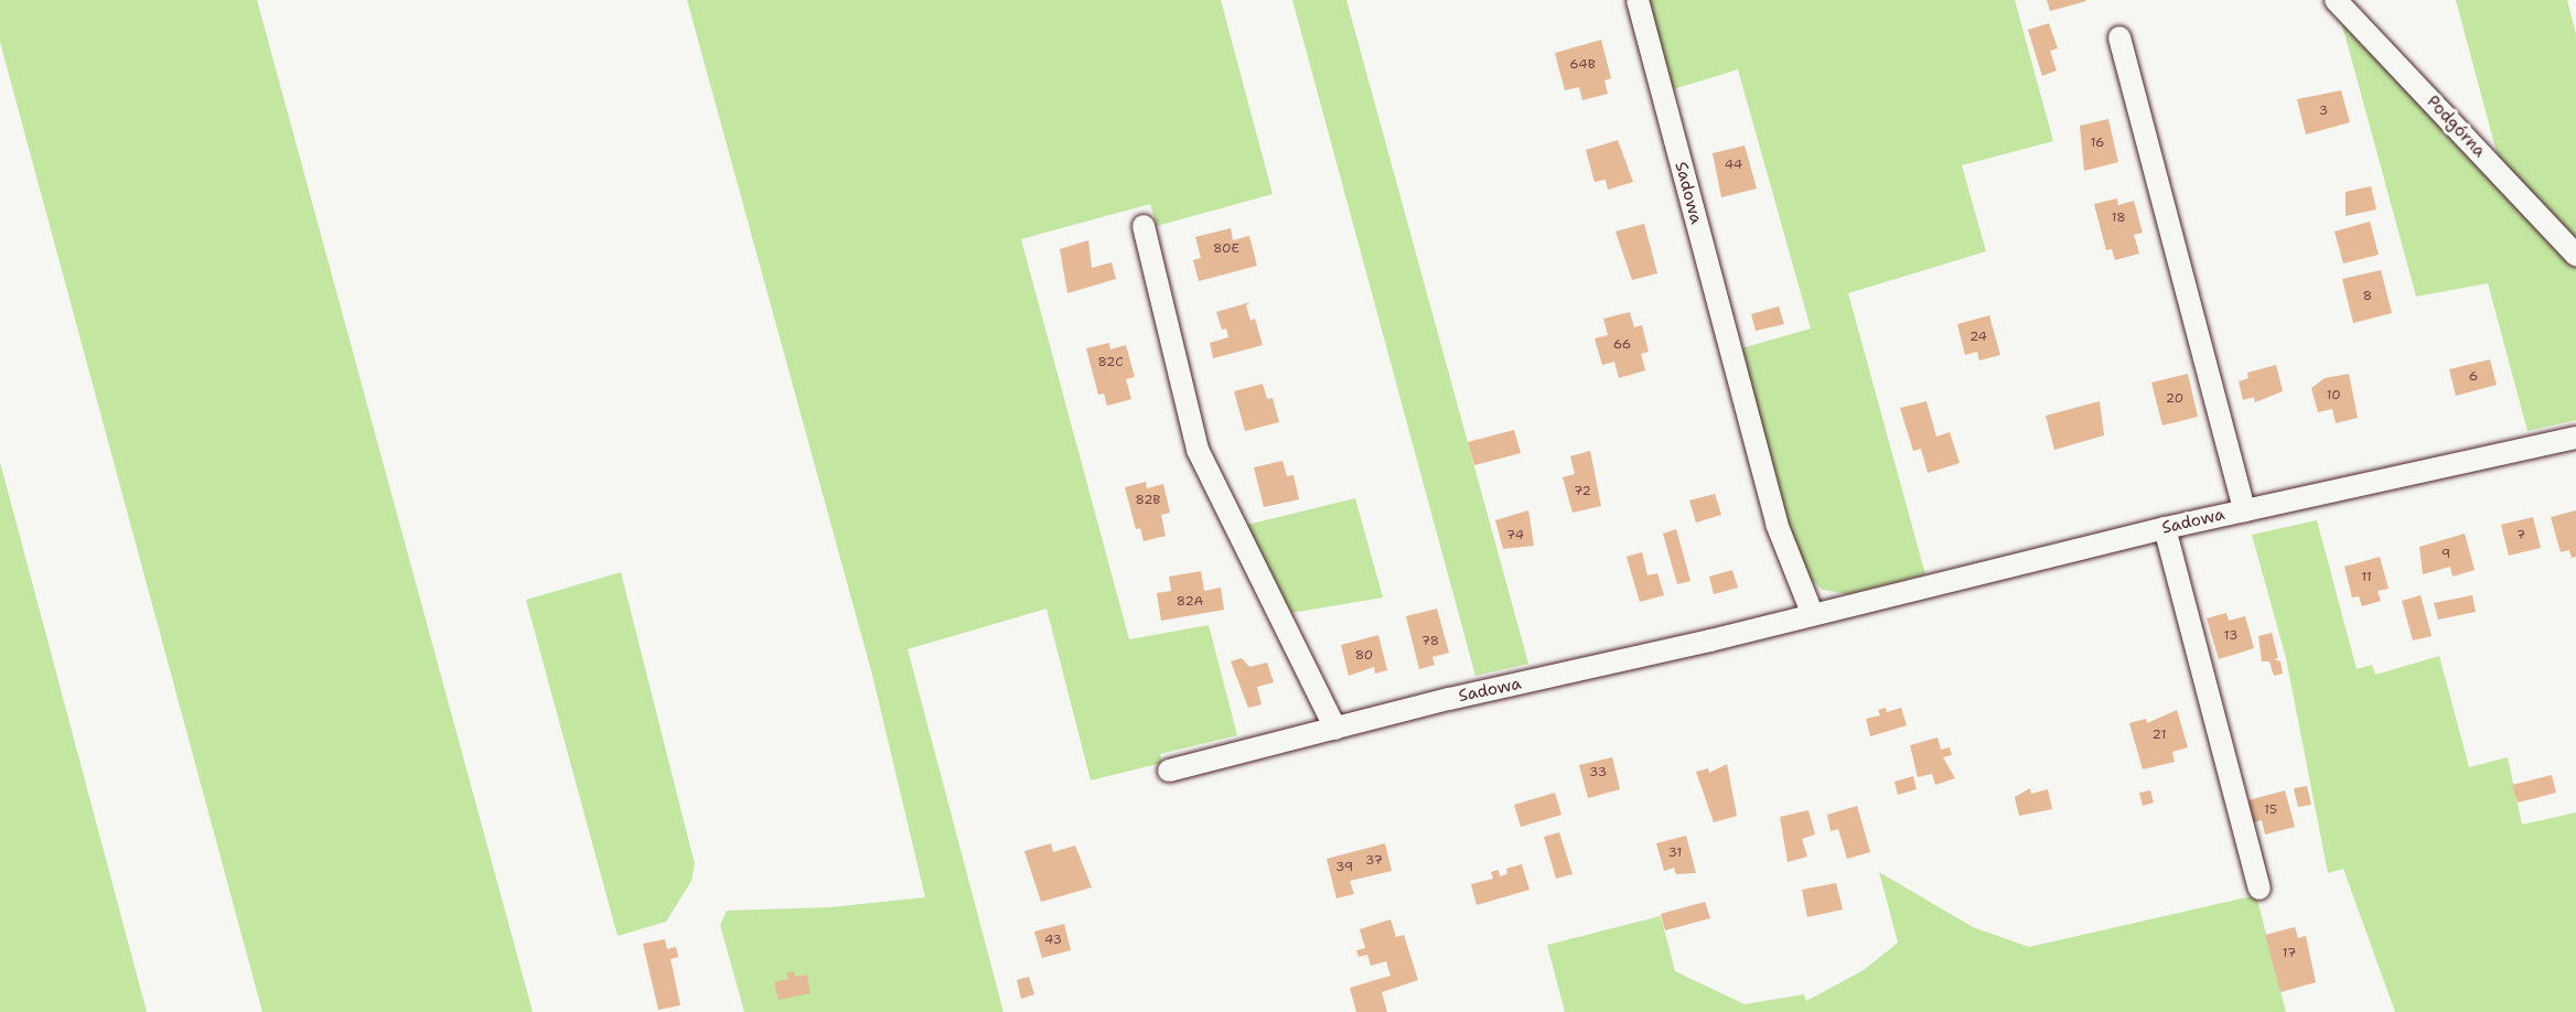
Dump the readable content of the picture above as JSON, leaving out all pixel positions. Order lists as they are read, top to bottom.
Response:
{
  "streets": {
    "street": ["Podgórna", "Sadowa"]
  },
  "house_numbers": [
    "64B",
    "3",
    "16",
    "44",
    "18",
    "80E",
    "8",
    "24",
    "66",
    "82C",
    "6",
    "10",
    "20",
    "72",
    "82B",
    "74",
    "7",
    "9",
    "11",
    "82A",
    "13",
    "78",
    "80",
    "21",
    "33",
    "15",
    "31",
    "37",
    "39",
    "43",
    "17"
  ]
}
